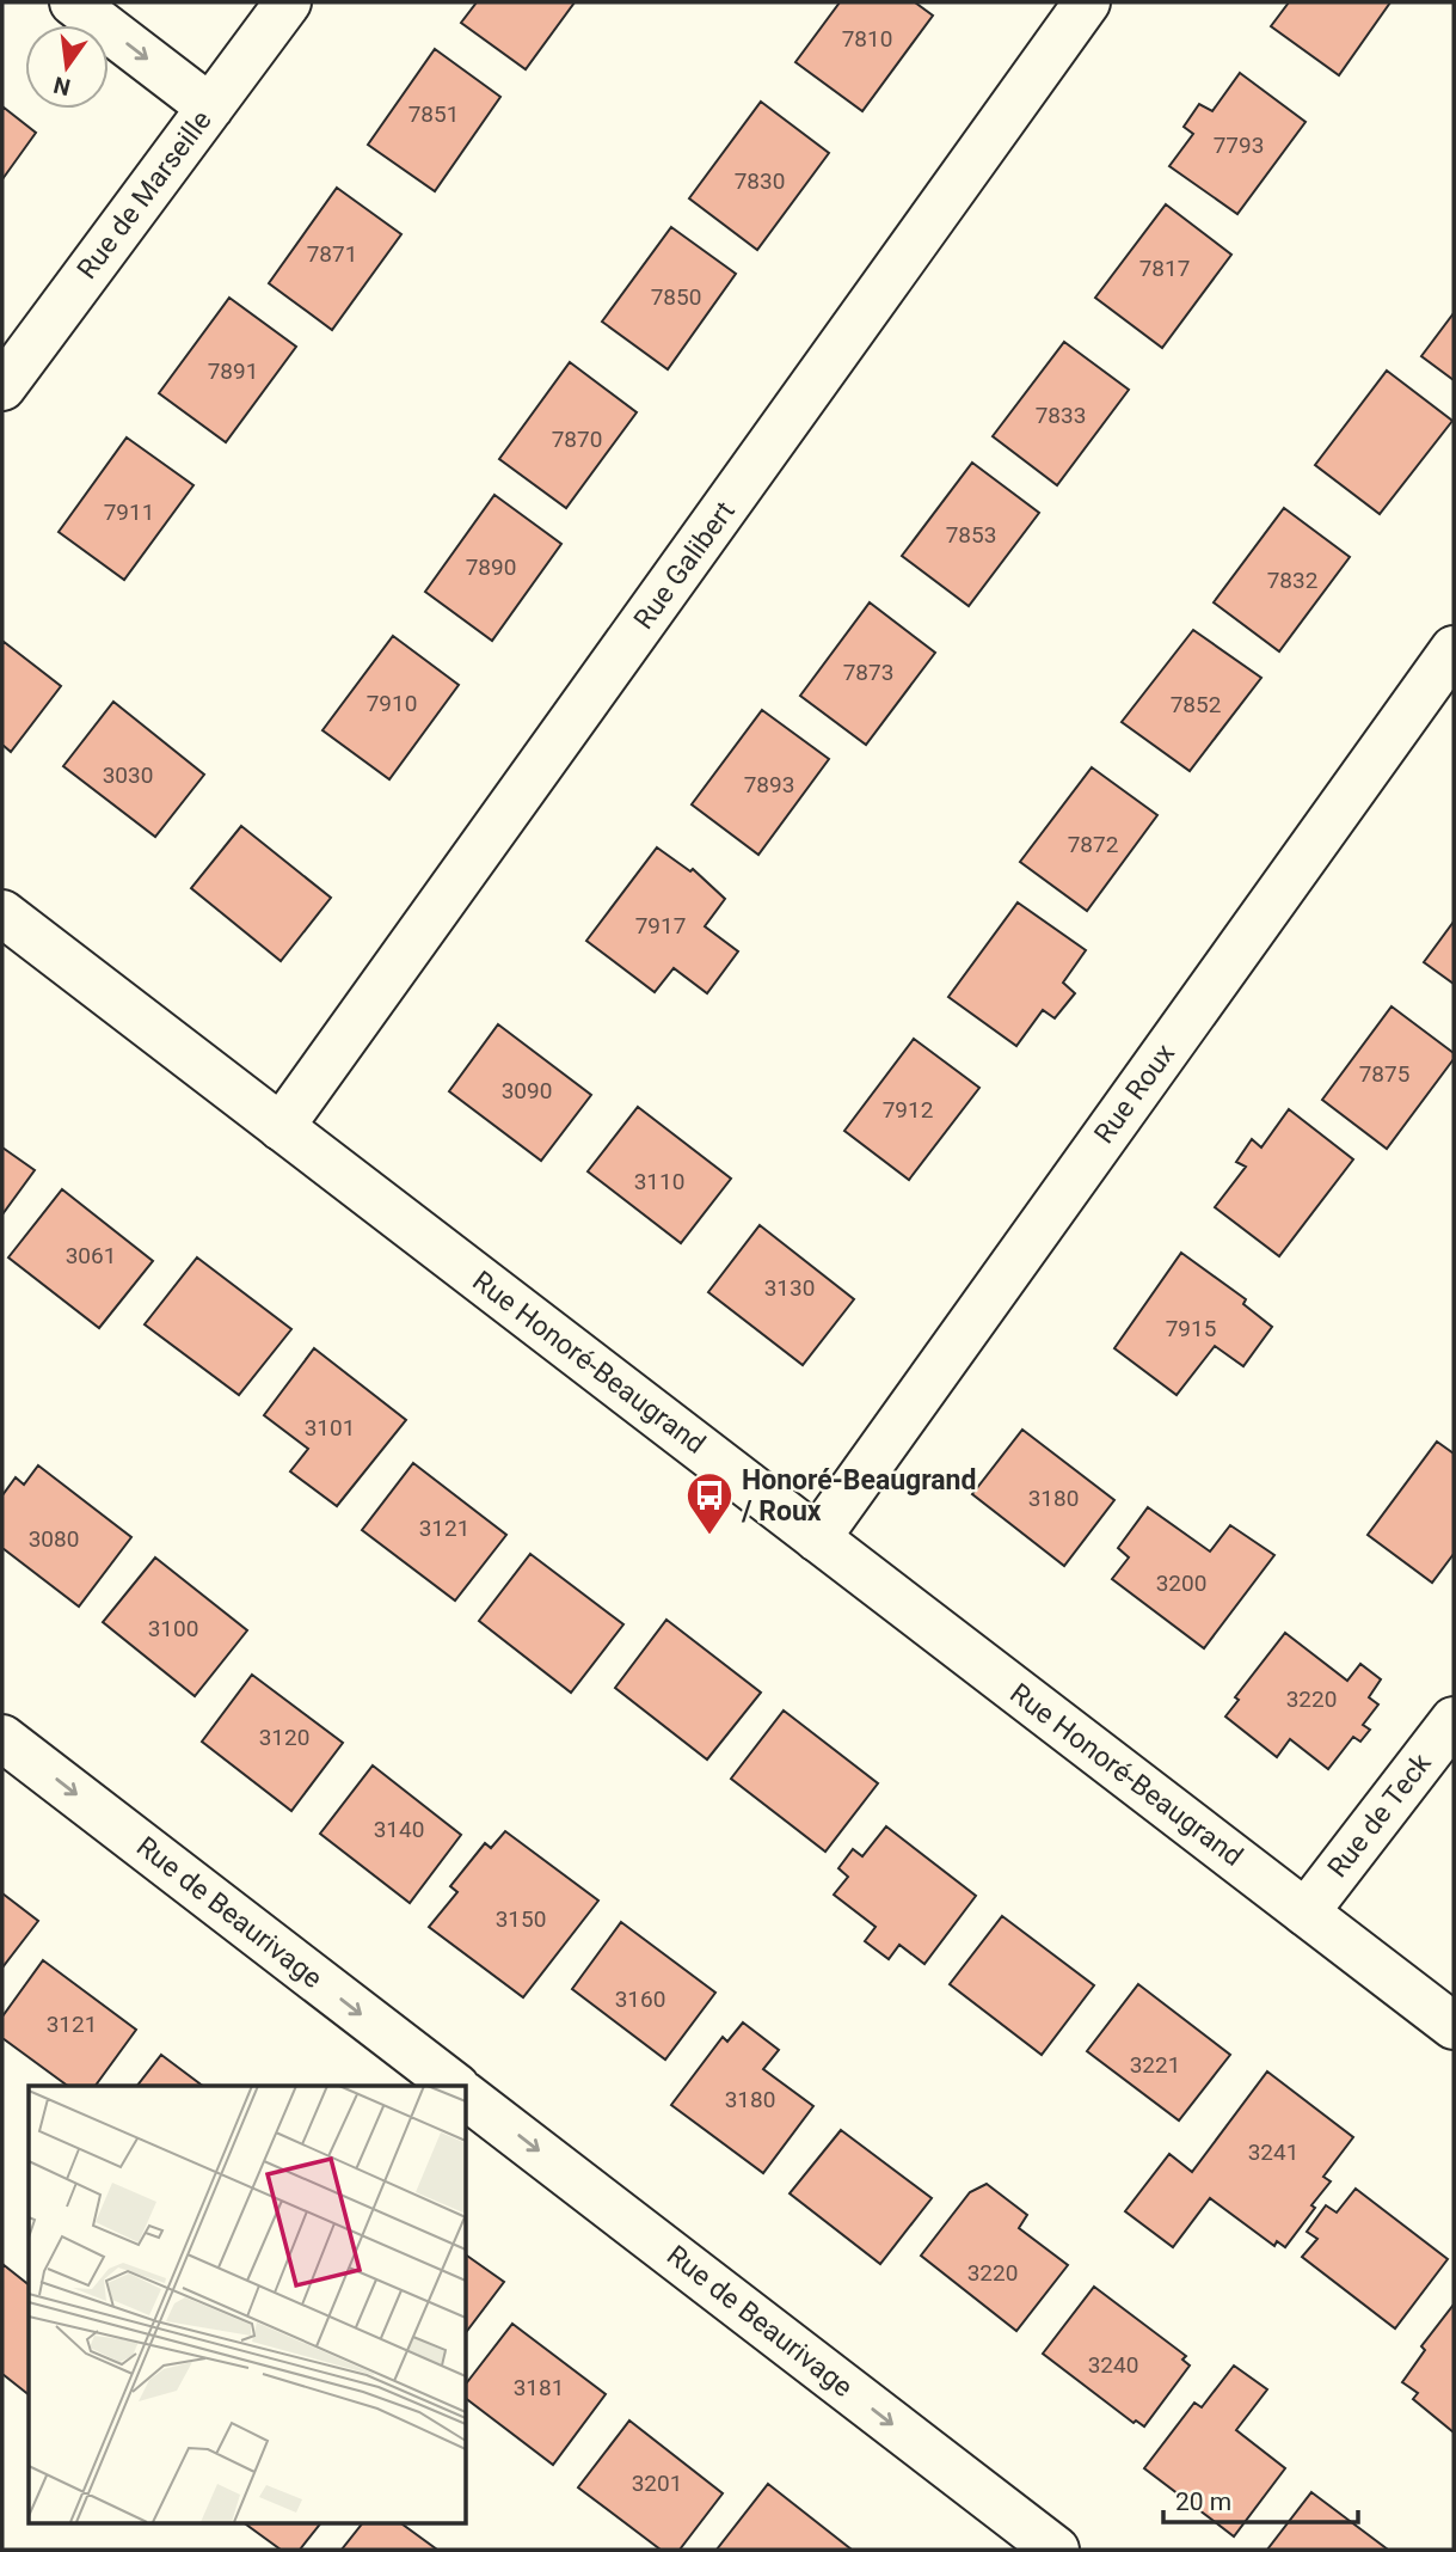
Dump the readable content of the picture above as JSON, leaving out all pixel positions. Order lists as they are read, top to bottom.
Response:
{
  "streets": {
    "street": [
      "Rue de Marseille",
      "Rue Galibert",
      "Rue Roux",
      "Rue Honoré-Beaugrand",
      "Rue de Teck",
      "Rue de Beaurivage"
    ]
  },
  "crossings": [
    ["Rue Galibert", "Rue Honoré-Beaugrand"],
    ["Rue Roux", "Rue Honoré-Beaugrand"],
    ["Rue Honoré-Beaugrand", "Rue de Teck"]
  ],
  "one_way": ["Rue de Beaurivage"],
  "places": {
    "bus stop": ["Honoré-Beaugrand / Roux"]
  },
  "house_numbers": [
    "7810",
    "7851",
    "7793",
    "7830",
    "7871",
    "7817",
    "7850",
    "7891",
    "7833",
    "7870",
    "7911",
    "7853",
    "7890",
    "7832",
    "7873",
    "7910",
    "7852",
    "3030",
    "7893",
    "7872",
    "7917",
    "7875",
    "3090",
    "7912",
    "3110",
    "3061",
    "3130",
    "7915",
    "3101",
    "3180",
    "3121",
    "3080",
    "3200",
    "3100",
    "3220",
    "3120",
    "3140",
    "3150",
    "3160",
    "3121",
    "3221",
    "3180",
    "3241",
    "3220",
    "3240",
    "3181",
    "3201"
  ],
  "scale_bar": "20 m",
  "north": "bottom"
}
